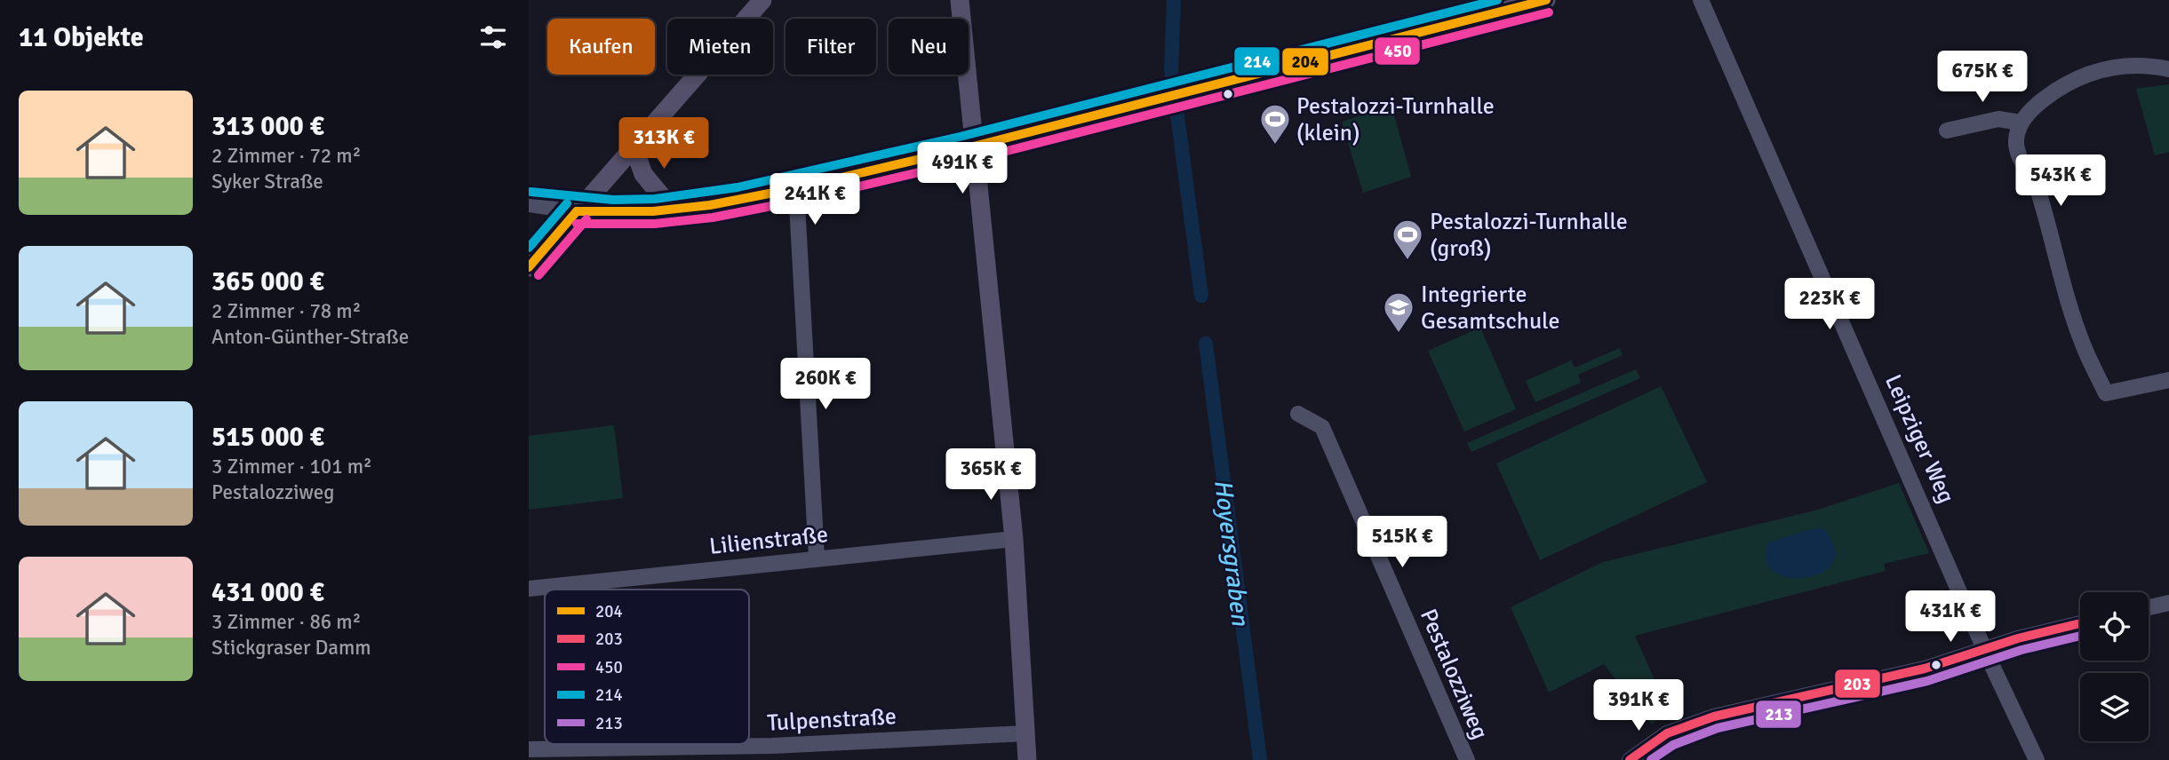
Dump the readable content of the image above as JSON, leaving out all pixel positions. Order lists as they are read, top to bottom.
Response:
{
  "streets": {
    "street": [
      "Leipziger Weg",
      "Lilienstraße",
      "Pestalozziweg",
      "Tulpenstraße"
    ]
  },
  "water": ["Hoyersgraben"],
  "places": {
    "sports": ["Pestalozzi-Turnhalle (klein)", "Pestalozzi-Turnhalle (groß)"],
    "school or university": ["Integrierte Gesamtschule"]
  },
  "lines": [
    "transit line 204",
    "transit line 214",
    "transit line 450",
    "transit line 203",
    "transit line 213"
  ],
  "legend": [
    "204",
    "203",
    "450",
    "214",
    "213"
  ],
  "page": {
    "heading": "11 Objekte",
    "chip": [
      "Kaufen",
      "Mieten",
      "Filter",
      "Neu"
    ],
    "price": [
      "675K €",
      "313K €",
      "491K €",
      "543K €",
      "241K €",
      "223K €",
      "260K €",
      "365K €",
      "515K €",
      "431K €",
      "391K €"
    ],
    "list": [
      {
        "name": "313 000 €",
        "note": "2 Zimmer · 72 m² · Syker Straße"
      },
      {
        "name": "365 000 €",
        "note": "2 Zimmer · 78 m² · Anton-Günther-Straße"
      },
      {
        "name": "515 000 €",
        "note": "3 Zimmer · 101 m² · Pestalozziweg"
      },
      {
        "name": "431 000 €",
        "note": "3 Zimmer · 86 m² · Stickgraser Damm"
      }
    ]
  }
}
